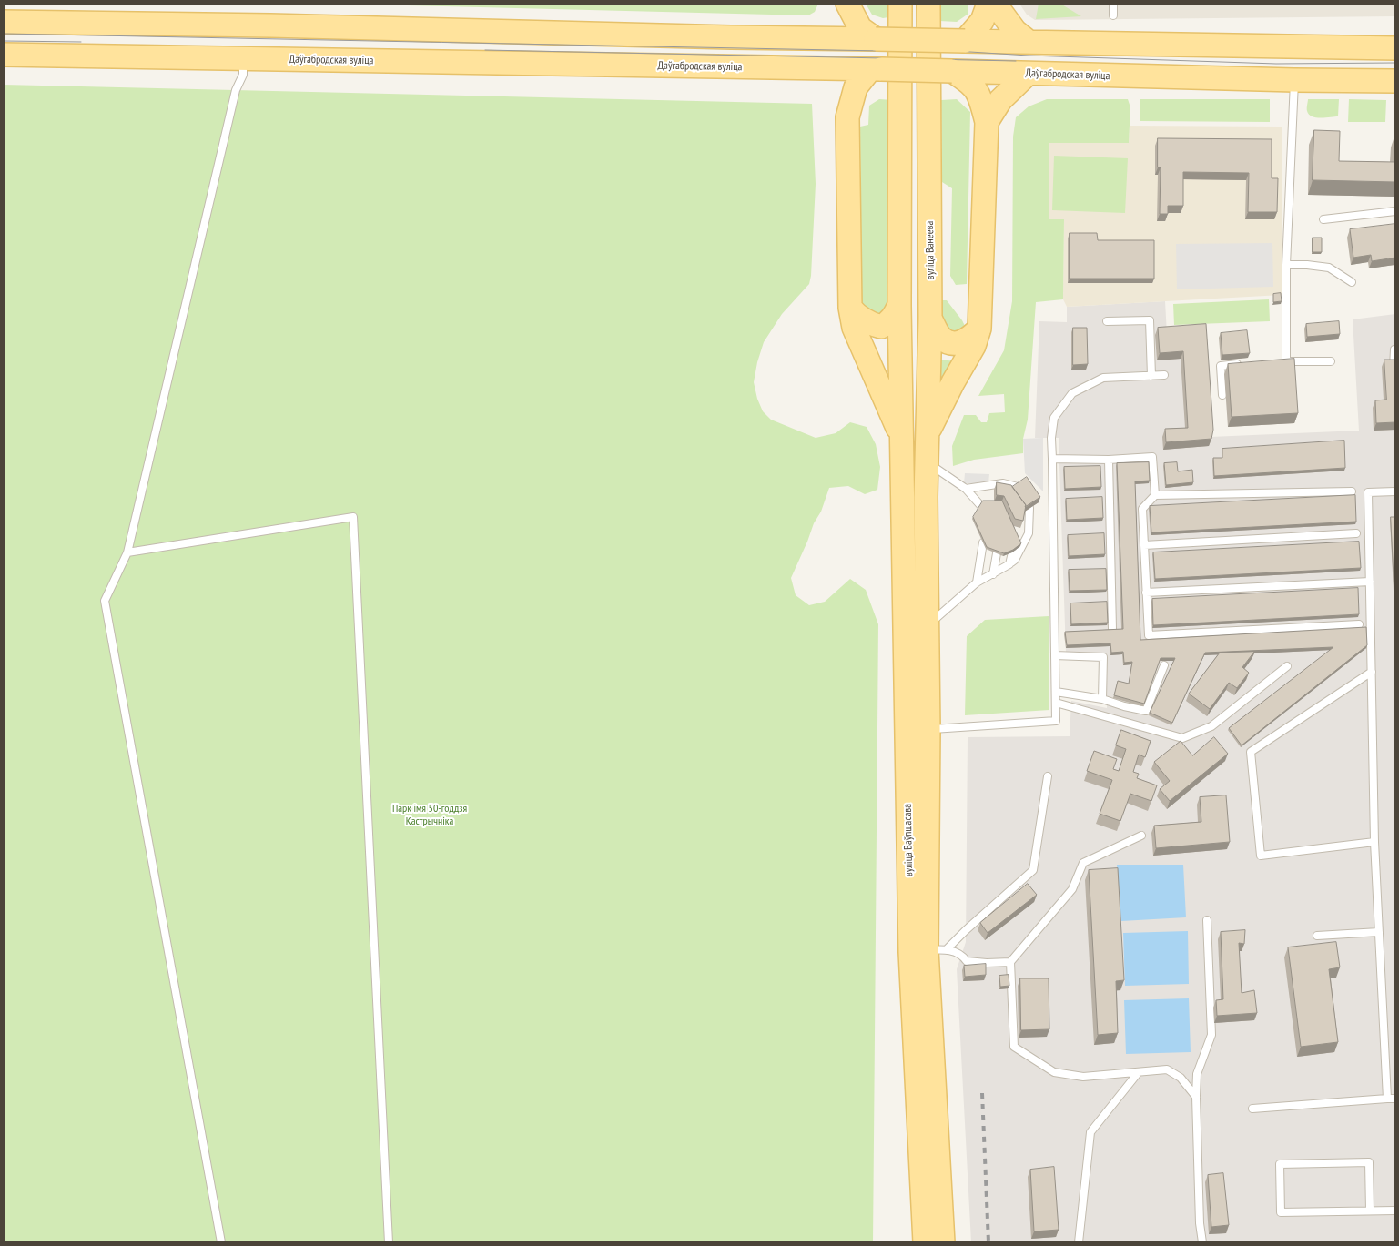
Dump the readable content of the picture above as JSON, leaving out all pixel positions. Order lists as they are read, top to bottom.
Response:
{
  "streets": {
    "main road": ["Даўгабродская вуліца", "вуліца Ванеева", "вуліца Ваўпшасава"]
  },
  "crossings": [
    ["вуліца Ванеева", "вуліца Ваўпшасава"]
  ],
  "parks": ["Парк імя 50-годдзя Кастрычніка"]
}
